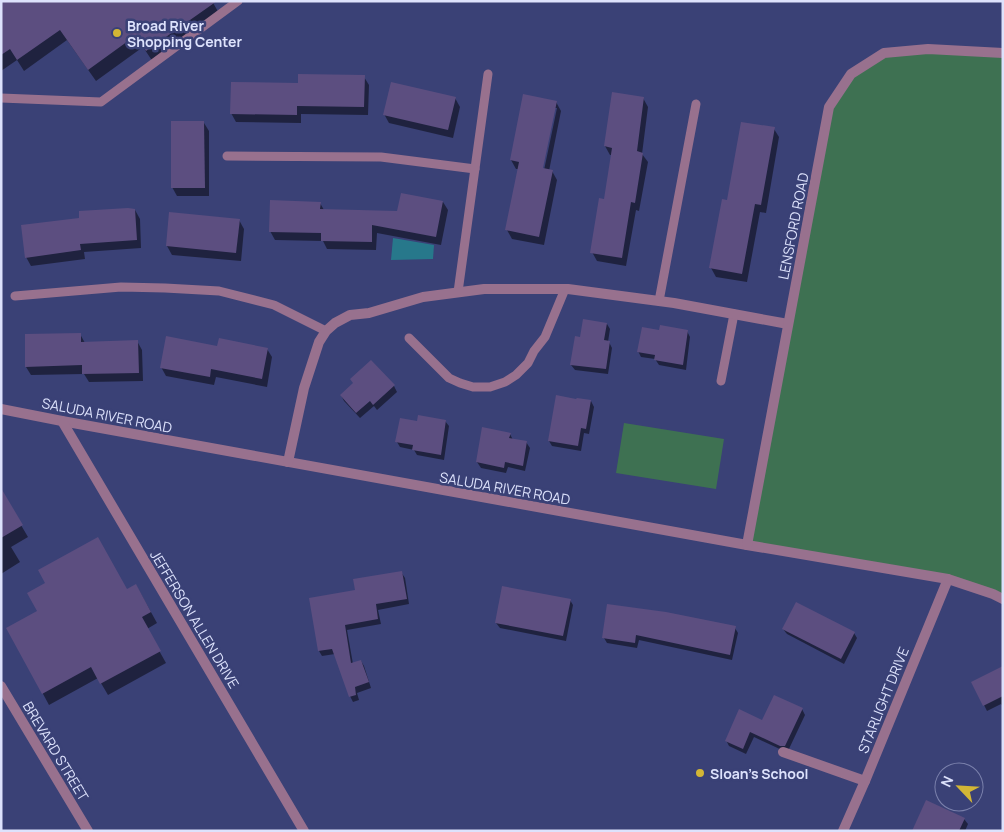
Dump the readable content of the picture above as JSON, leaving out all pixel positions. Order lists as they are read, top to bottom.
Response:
{
  "streets": {
    "street": [
      "LENSFORD ROAD",
      "SALUDA RIVER ROAD",
      "JEFFERSON ALLEN DRIVE",
      "STARLIGHT DRIVE",
      "BREVARD STREET"
    ]
  },
  "crossings": [
    ["LENSFORD ROAD", "SALUDA RIVER ROAD"],
    ["SALUDA RIVER ROAD", "JEFFERSON ALLEN DRIVE"],
    ["SALUDA RIVER ROAD", "STARLIGHT DRIVE"]
  ],
  "places": ["Broad River Shopping Center", "Sloan's School"],
  "north": "top left"
}
